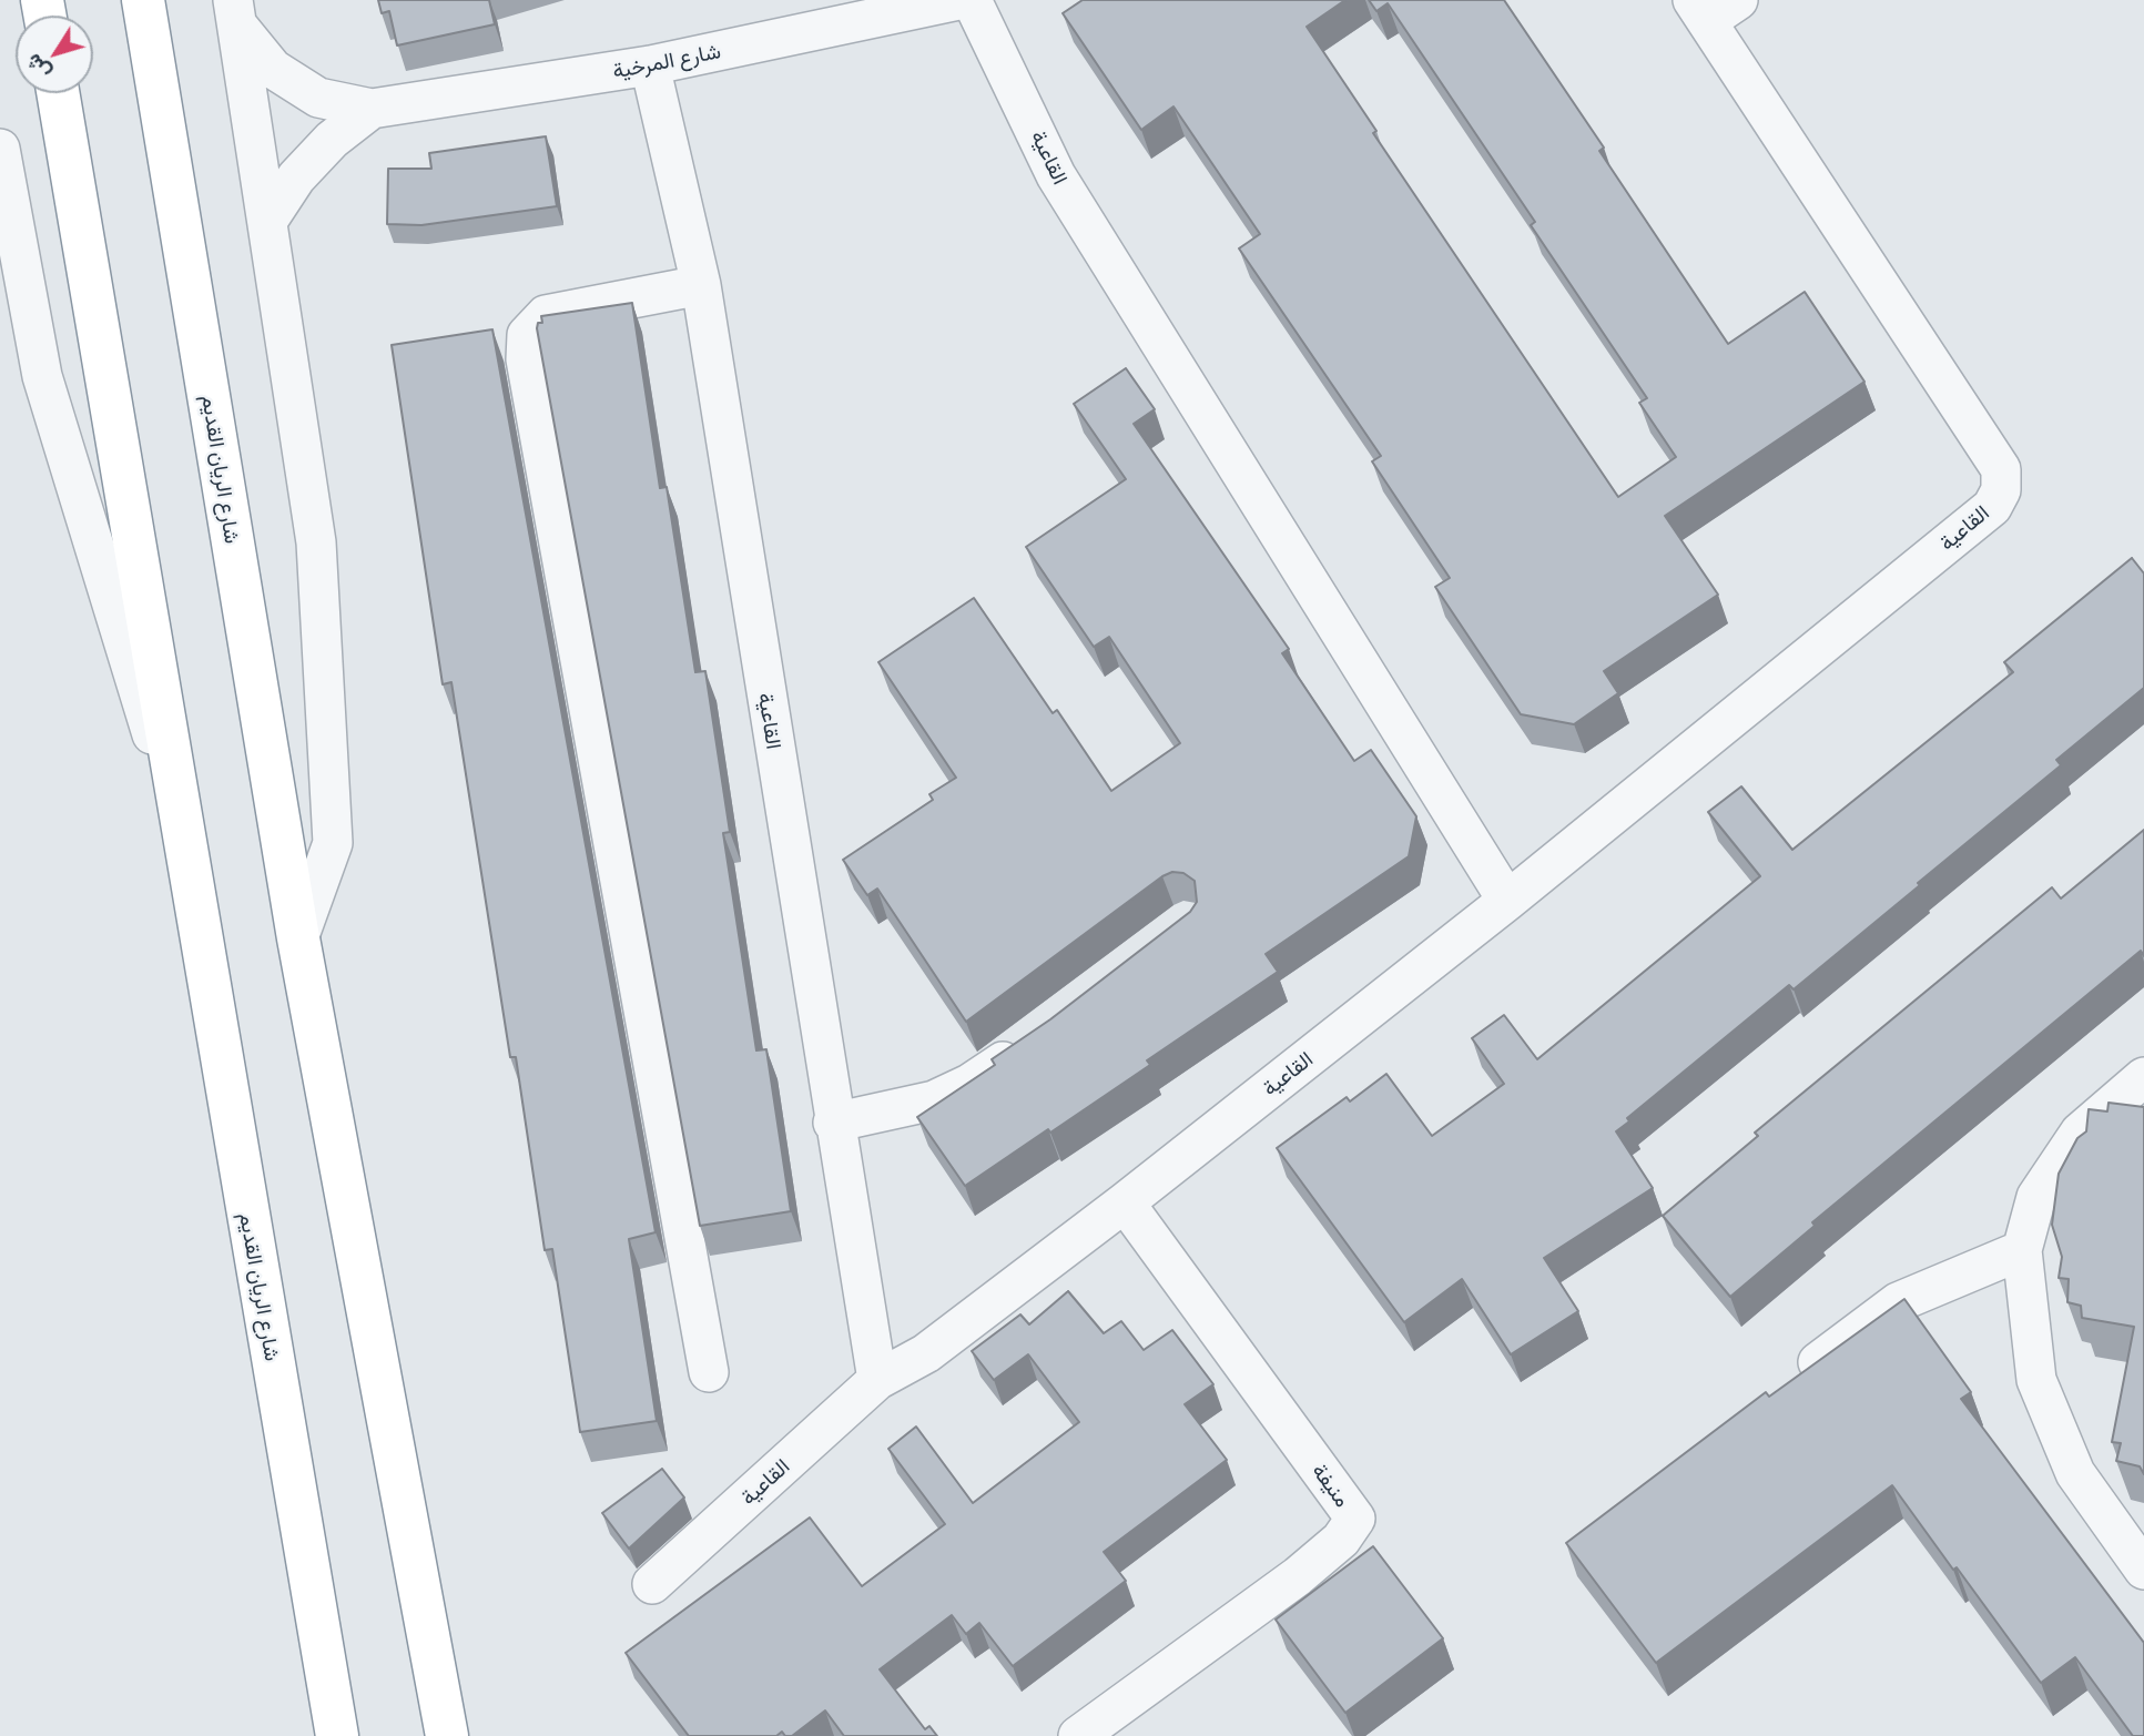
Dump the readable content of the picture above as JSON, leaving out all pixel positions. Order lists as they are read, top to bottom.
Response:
{
  "streets": {
    "highway": ["شارع الريان القديم"],
    "street": ["شارع المرخية", "القاعية", "منيفة"]
  },
  "crossings": [
    ["شارع المرخية", "القاعية"],
    ["القاعية", "منيفة"]
  ],
  "north": "bottom left"
}
